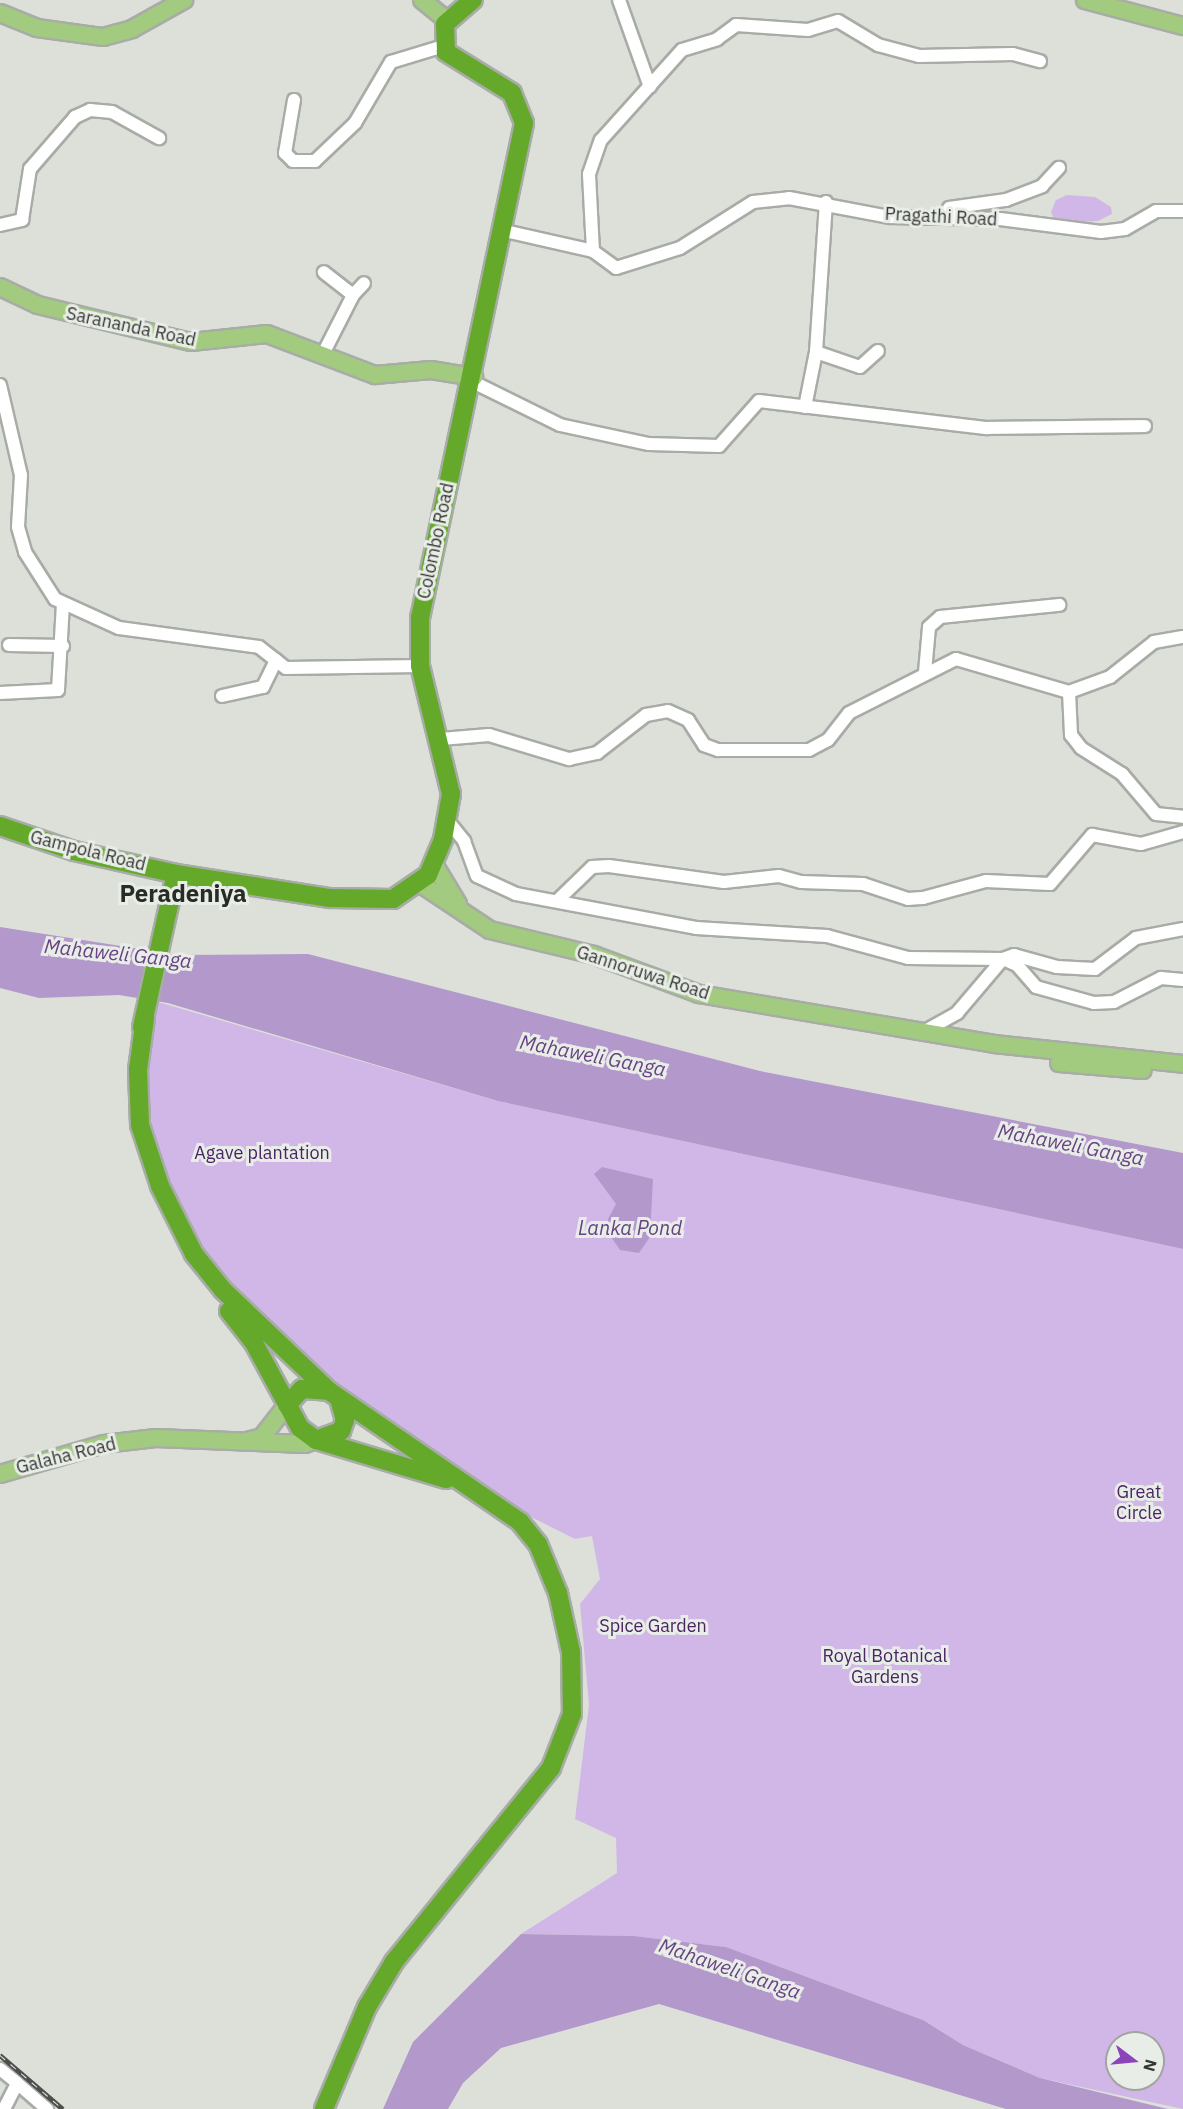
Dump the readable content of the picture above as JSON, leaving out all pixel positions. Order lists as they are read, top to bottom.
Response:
{
  "streets": {
    "highway": ["Colombo Road", "Gampola Road"],
    "main road": ["Sarananda Road", "Gannoruwa Road", "Galaha Road"],
    "street": ["Pragathi Road"]
  },
  "crossings": [
    ["Pragathi Road", "Colombo Road"],
    ["Sarananda Road", "Colombo Road"],
    ["Colombo Road", "Gampola Road"],
    ["Colombo Road", "Gannoruwa Road"]
  ],
  "districts": ["Peradeniya"],
  "water": ["Mahaweli Ganga", "Lanka Pond"],
  "parks": [
    "Agave plantation",
    "Great Circle",
    "Spice Garden",
    "Royal Botanical Gardens"
  ],
  "north": "right"
}
